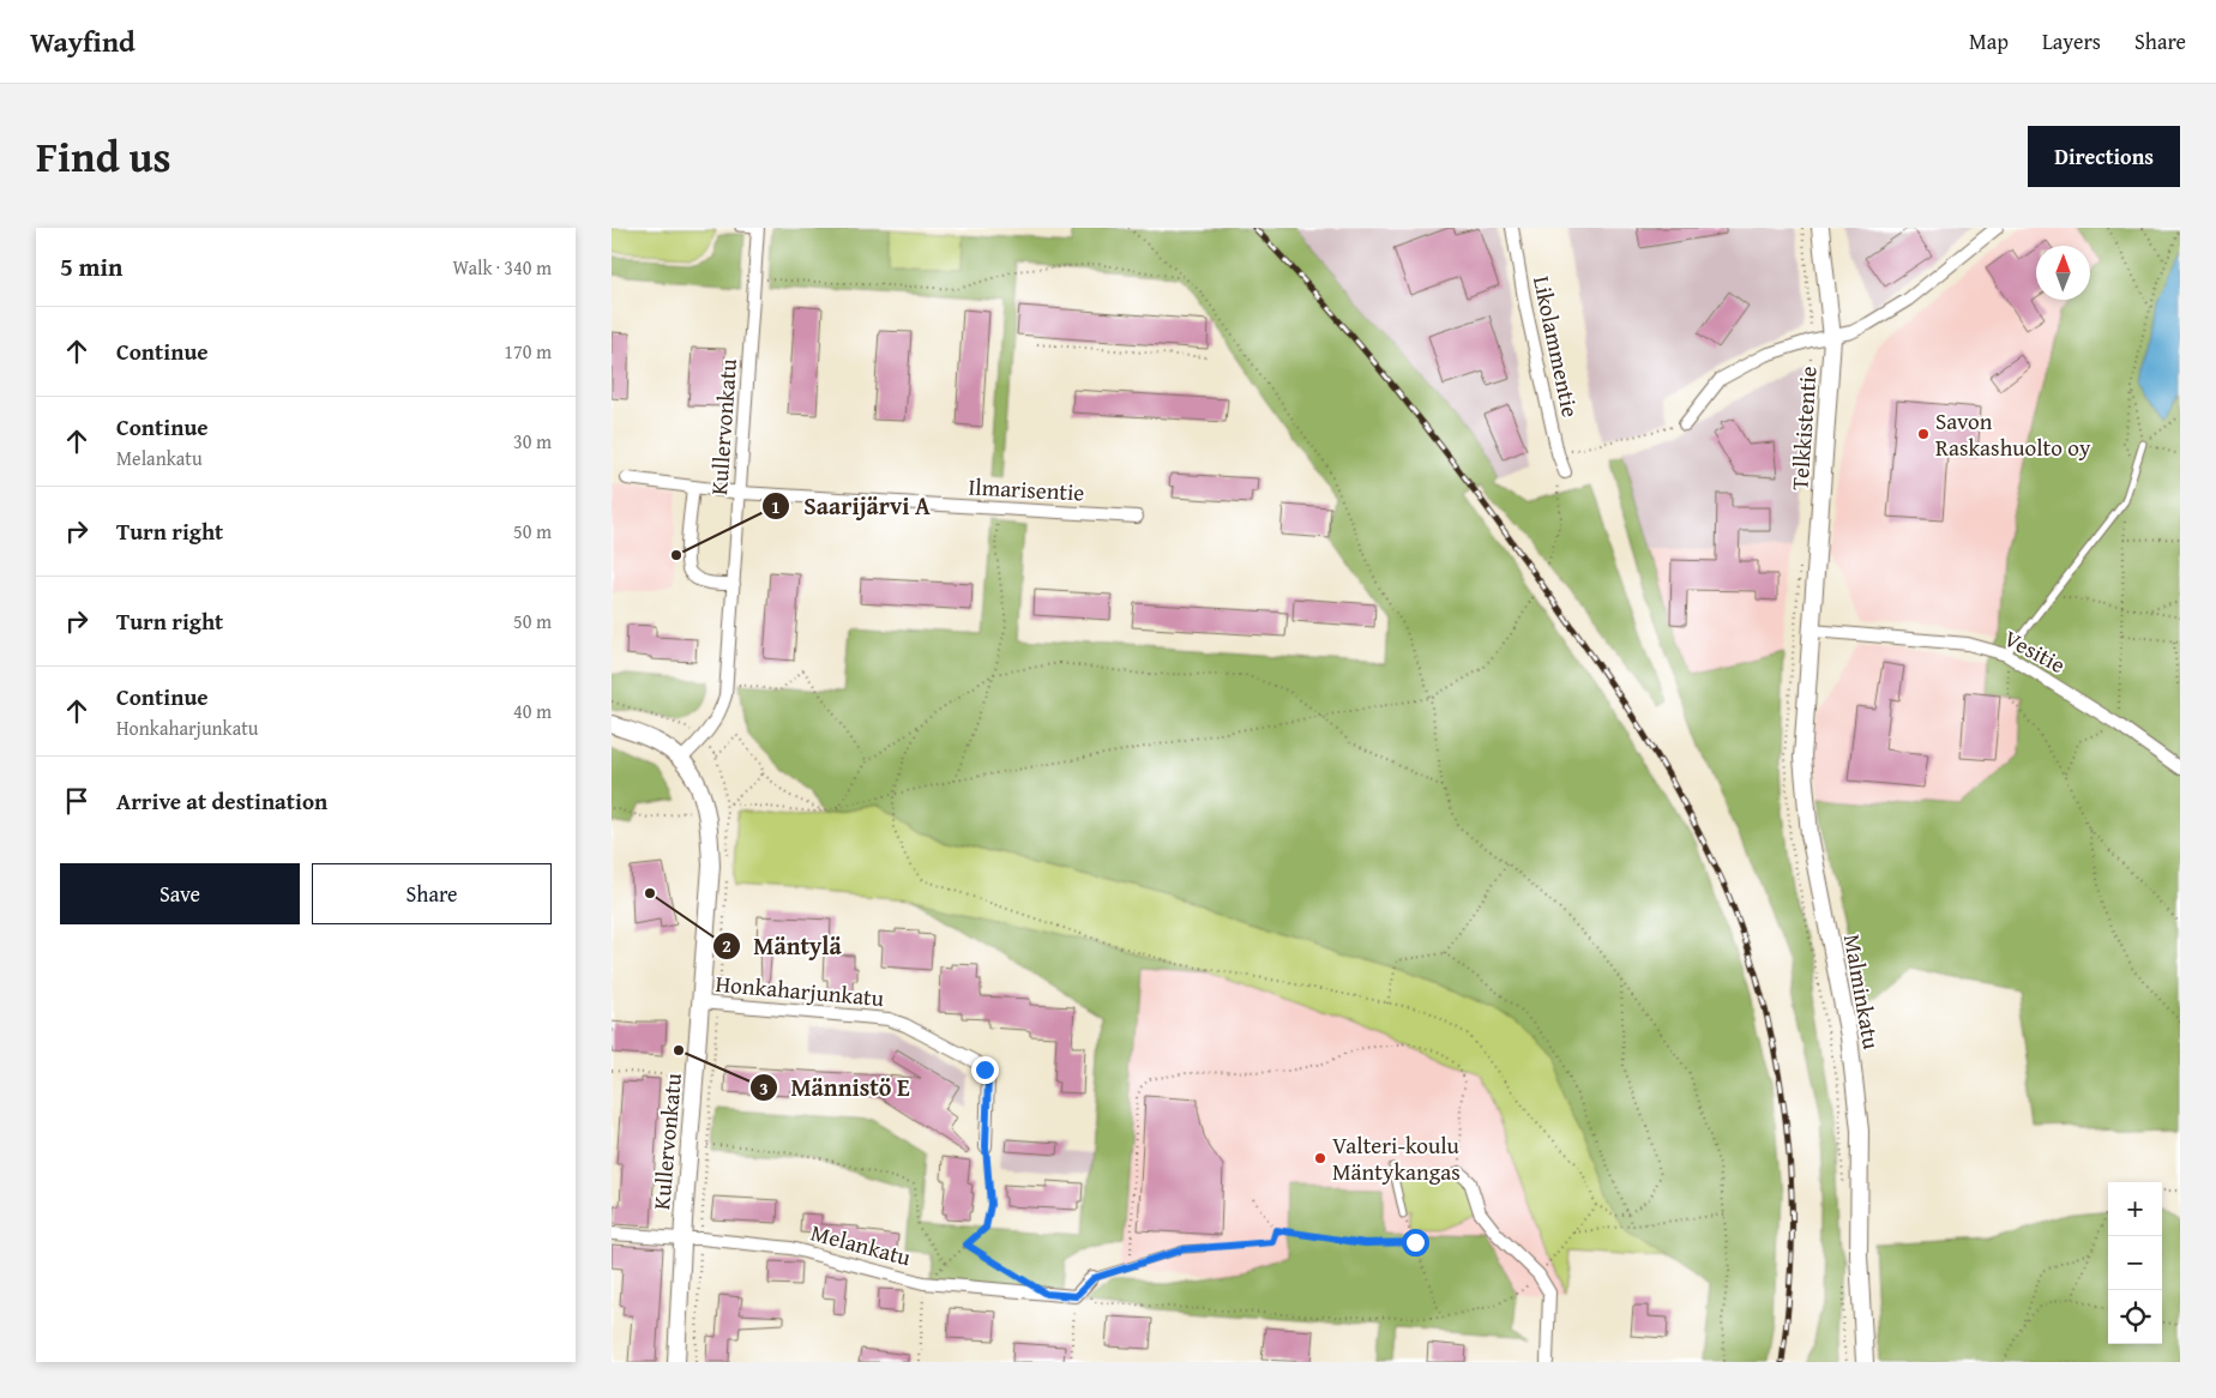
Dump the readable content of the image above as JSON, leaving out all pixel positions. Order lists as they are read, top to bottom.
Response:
{
  "streets": {
    "street": [
      "Likolammentie",
      "Kullervonkatu",
      "Telkkistentie",
      "Ilmarisentie",
      "Vesitie",
      "Honkaharjunkatu",
      "Malminkatu",
      "Melankatu"
    ]
  },
  "crossings": [
    ["Kullervonkatu", "Ilmarisentie"],
    ["Kullervonkatu", "Honkaharjunkatu"],
    ["Kullervonkatu", "Melankatu"],
    ["Telkkistentie", "Vesitie"],
    ["Telkkistentie", "Malminkatu"],
    ["Vesitie", "Malminkatu"]
  ],
  "places": [
    "Savon Raskashuolto oy",
    "Saarijärvi A",
    "Mäntylä",
    "Männistö E",
    "Valteri-koulu Mäntykangas"
  ],
  "north": "top",
  "page": {
    "header": "Wayfind",
    "nav": ["Map", "Layers", "Share"],
    "title": "Find us",
    "buttons": [
      "Directions",
      ["Save", "Share"]
    ],
    "heading": ["5 min", "Walk · 340 m"],
    "list": [
      ["Continue", "170 m"],
      ["Continue", "Melankatu", "30 m"],
      ["Turn right", "50 m"],
      ["Turn right", "50 m"],
      ["Continue", "Honkaharjunkatu", "40 m"],
      "Arrive at destination"
    ],
    "map_buttons": ["+", "−"]
  }
}
